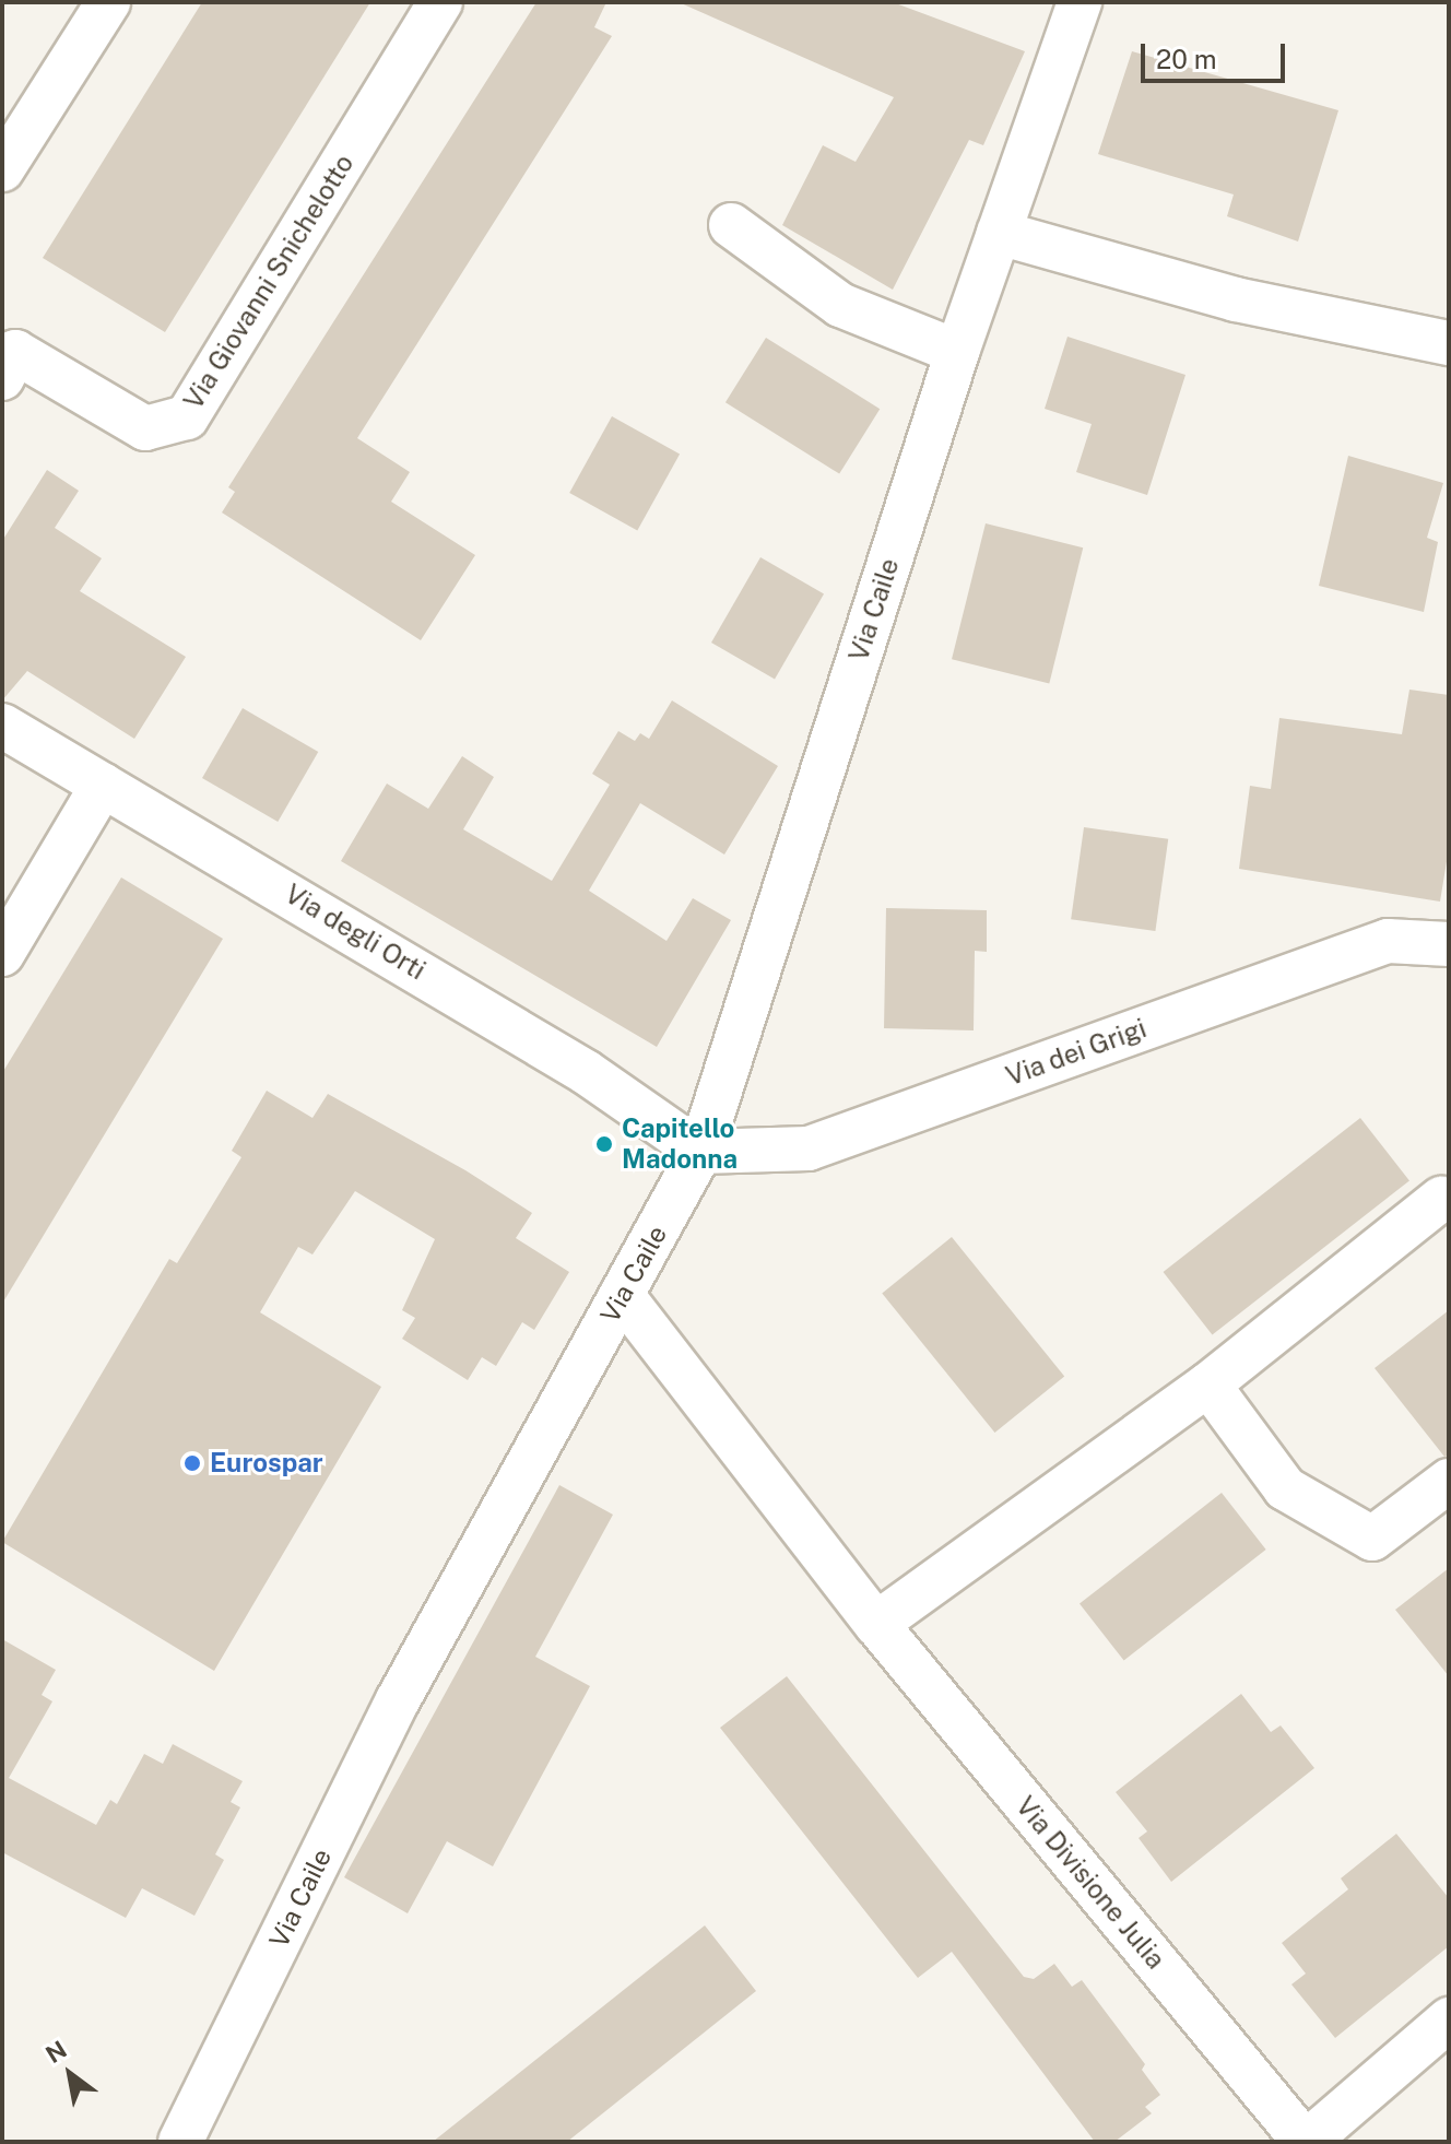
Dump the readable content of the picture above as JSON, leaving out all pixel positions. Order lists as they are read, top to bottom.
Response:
{
  "streets": {
    "street": [
      "Via Giovanni Snichelotto",
      "Via Caile",
      "Via degli Orti",
      "Via dei Grigi",
      "Via Divisione Julia"
    ]
  },
  "crossings": [
    ["Via Caile", "Via degli Orti"],
    ["Via Caile", "Via dei Grigi"],
    ["Via Caile", "Via Divisione Julia"],
    ["Via degli Orti", "Via dei Grigi"]
  ],
  "places": ["Capitello Madonna", "Eurospar"],
  "scale_bar": "20 m",
  "north": "top left"
}
